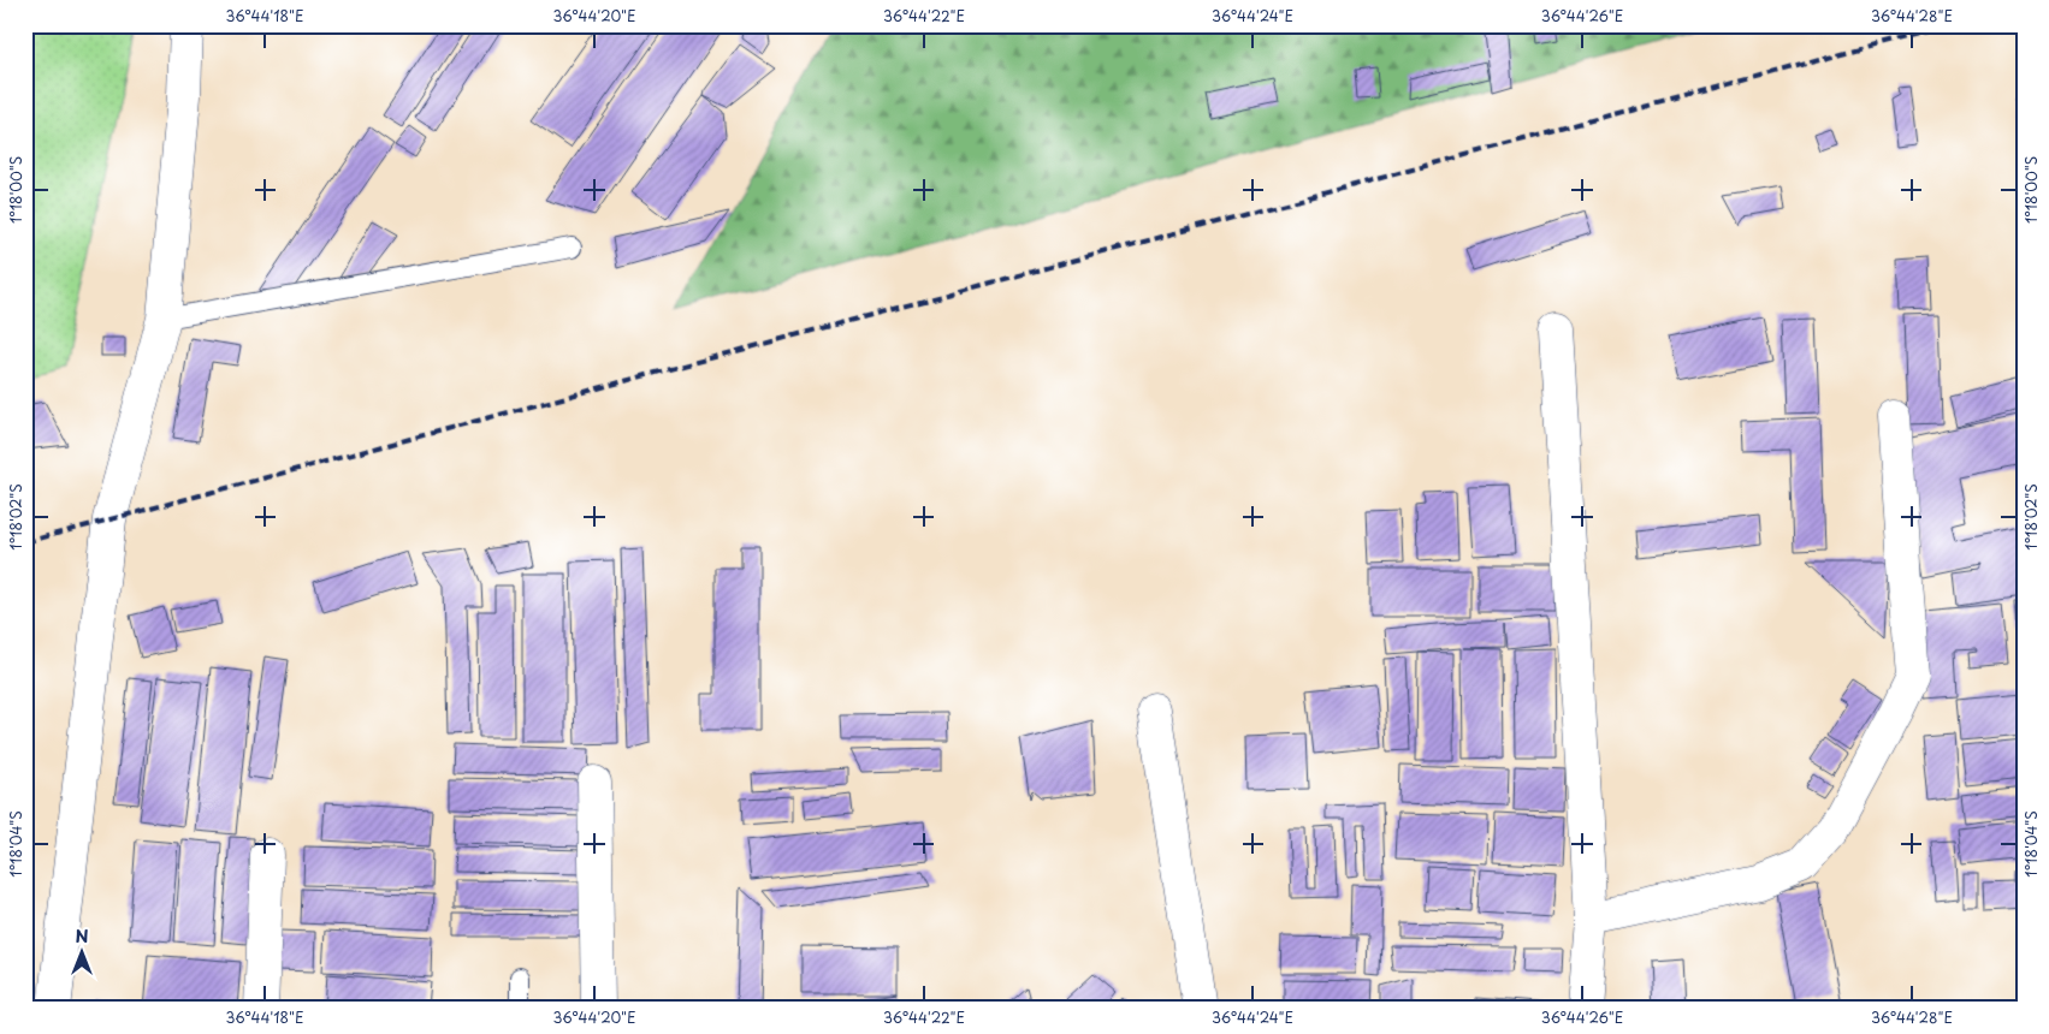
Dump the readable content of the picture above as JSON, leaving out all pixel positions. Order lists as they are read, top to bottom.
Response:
{
  "north": "top",
  "coordinates": [
    "36°44'18\"E",
    "36°44'20\"E",
    "36°44'22\"E",
    "36°44'24\"E",
    "36°44'26\"E",
    "36°44'28\"E",
    "1°18'00\"S",
    "1°18'02\"S",
    "1°18'04\"S"
  ]
}
